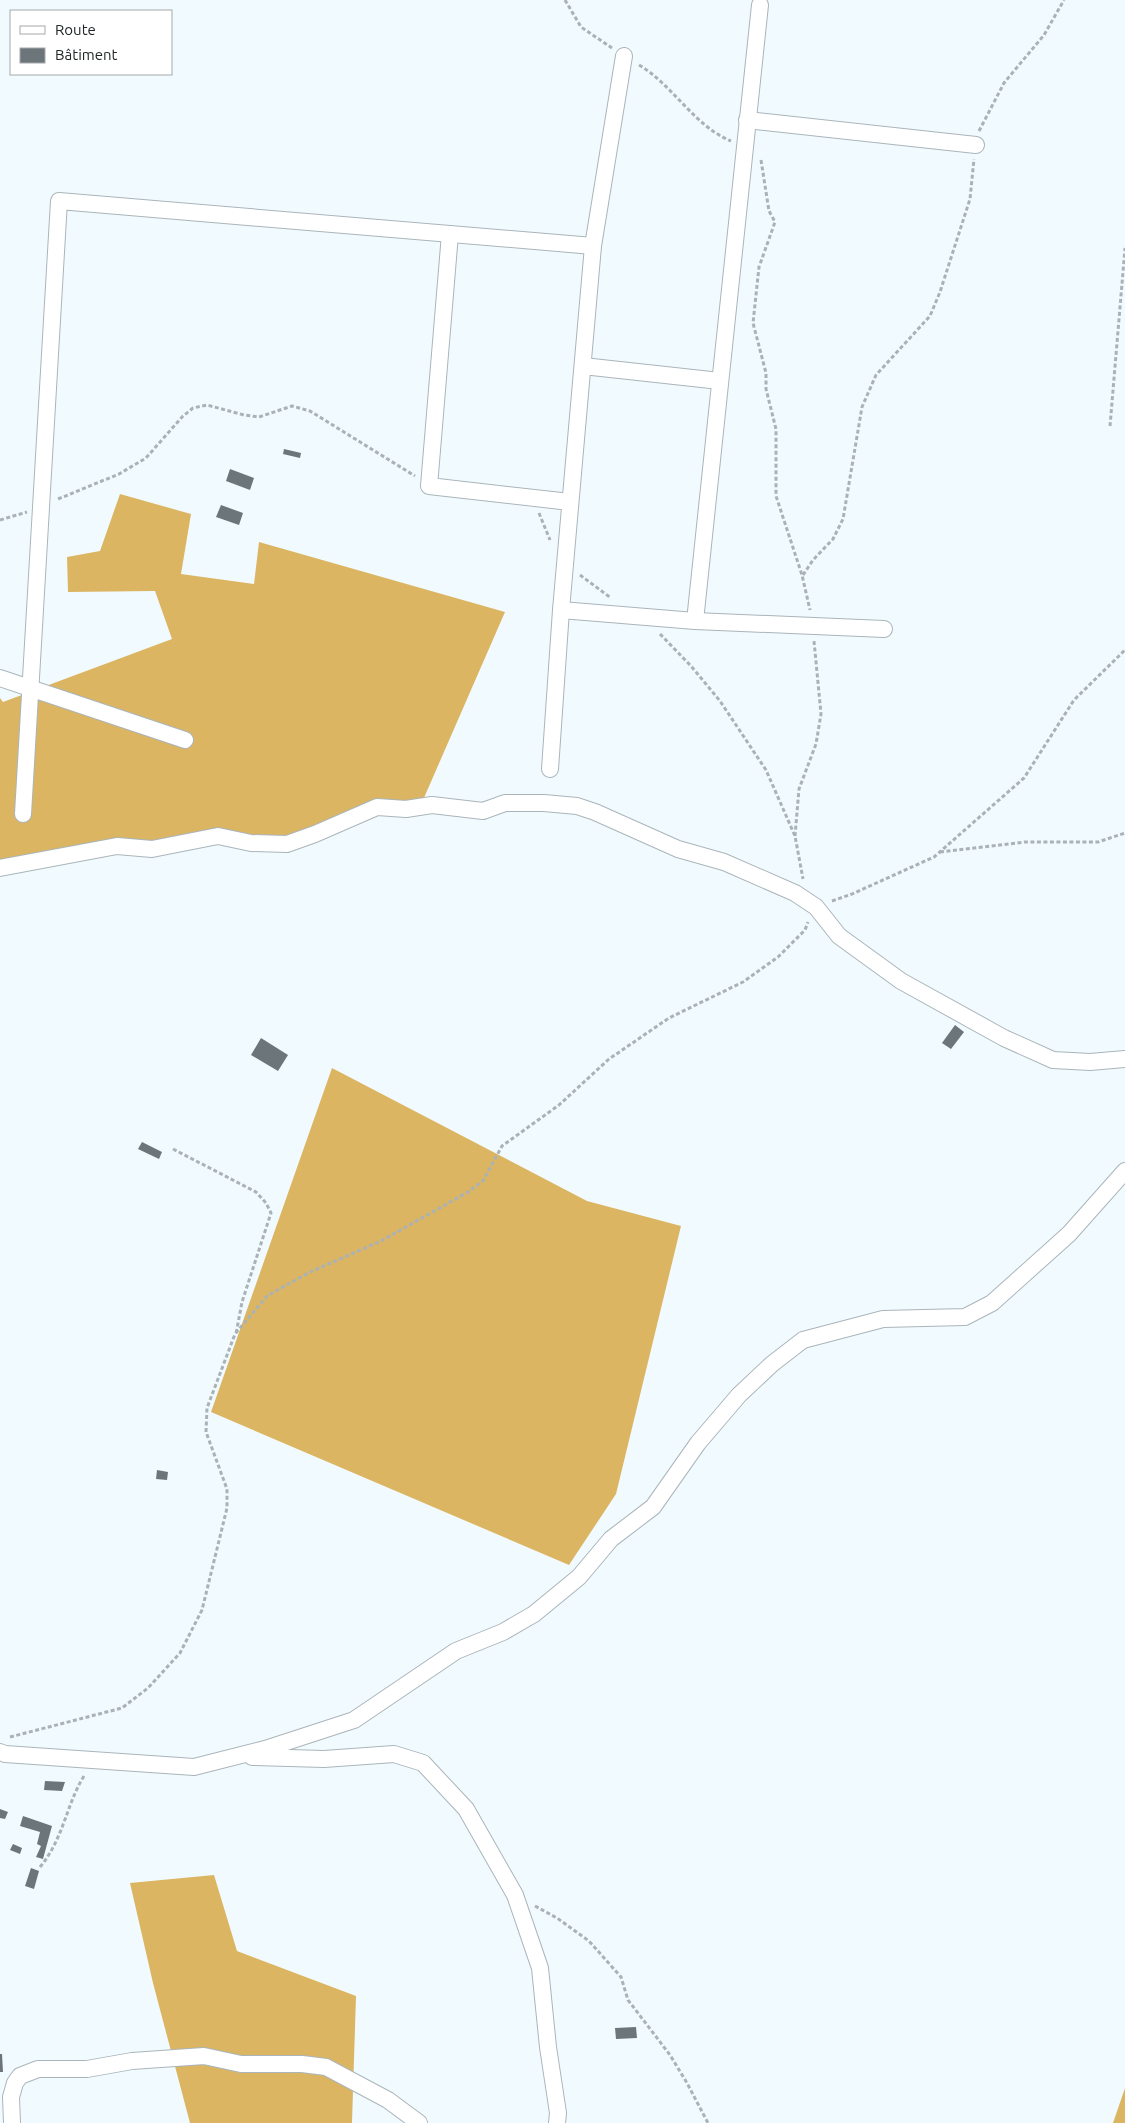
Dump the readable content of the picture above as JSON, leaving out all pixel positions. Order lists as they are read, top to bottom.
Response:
{
  "legend": ["Route", "Bâtiment"]
}
